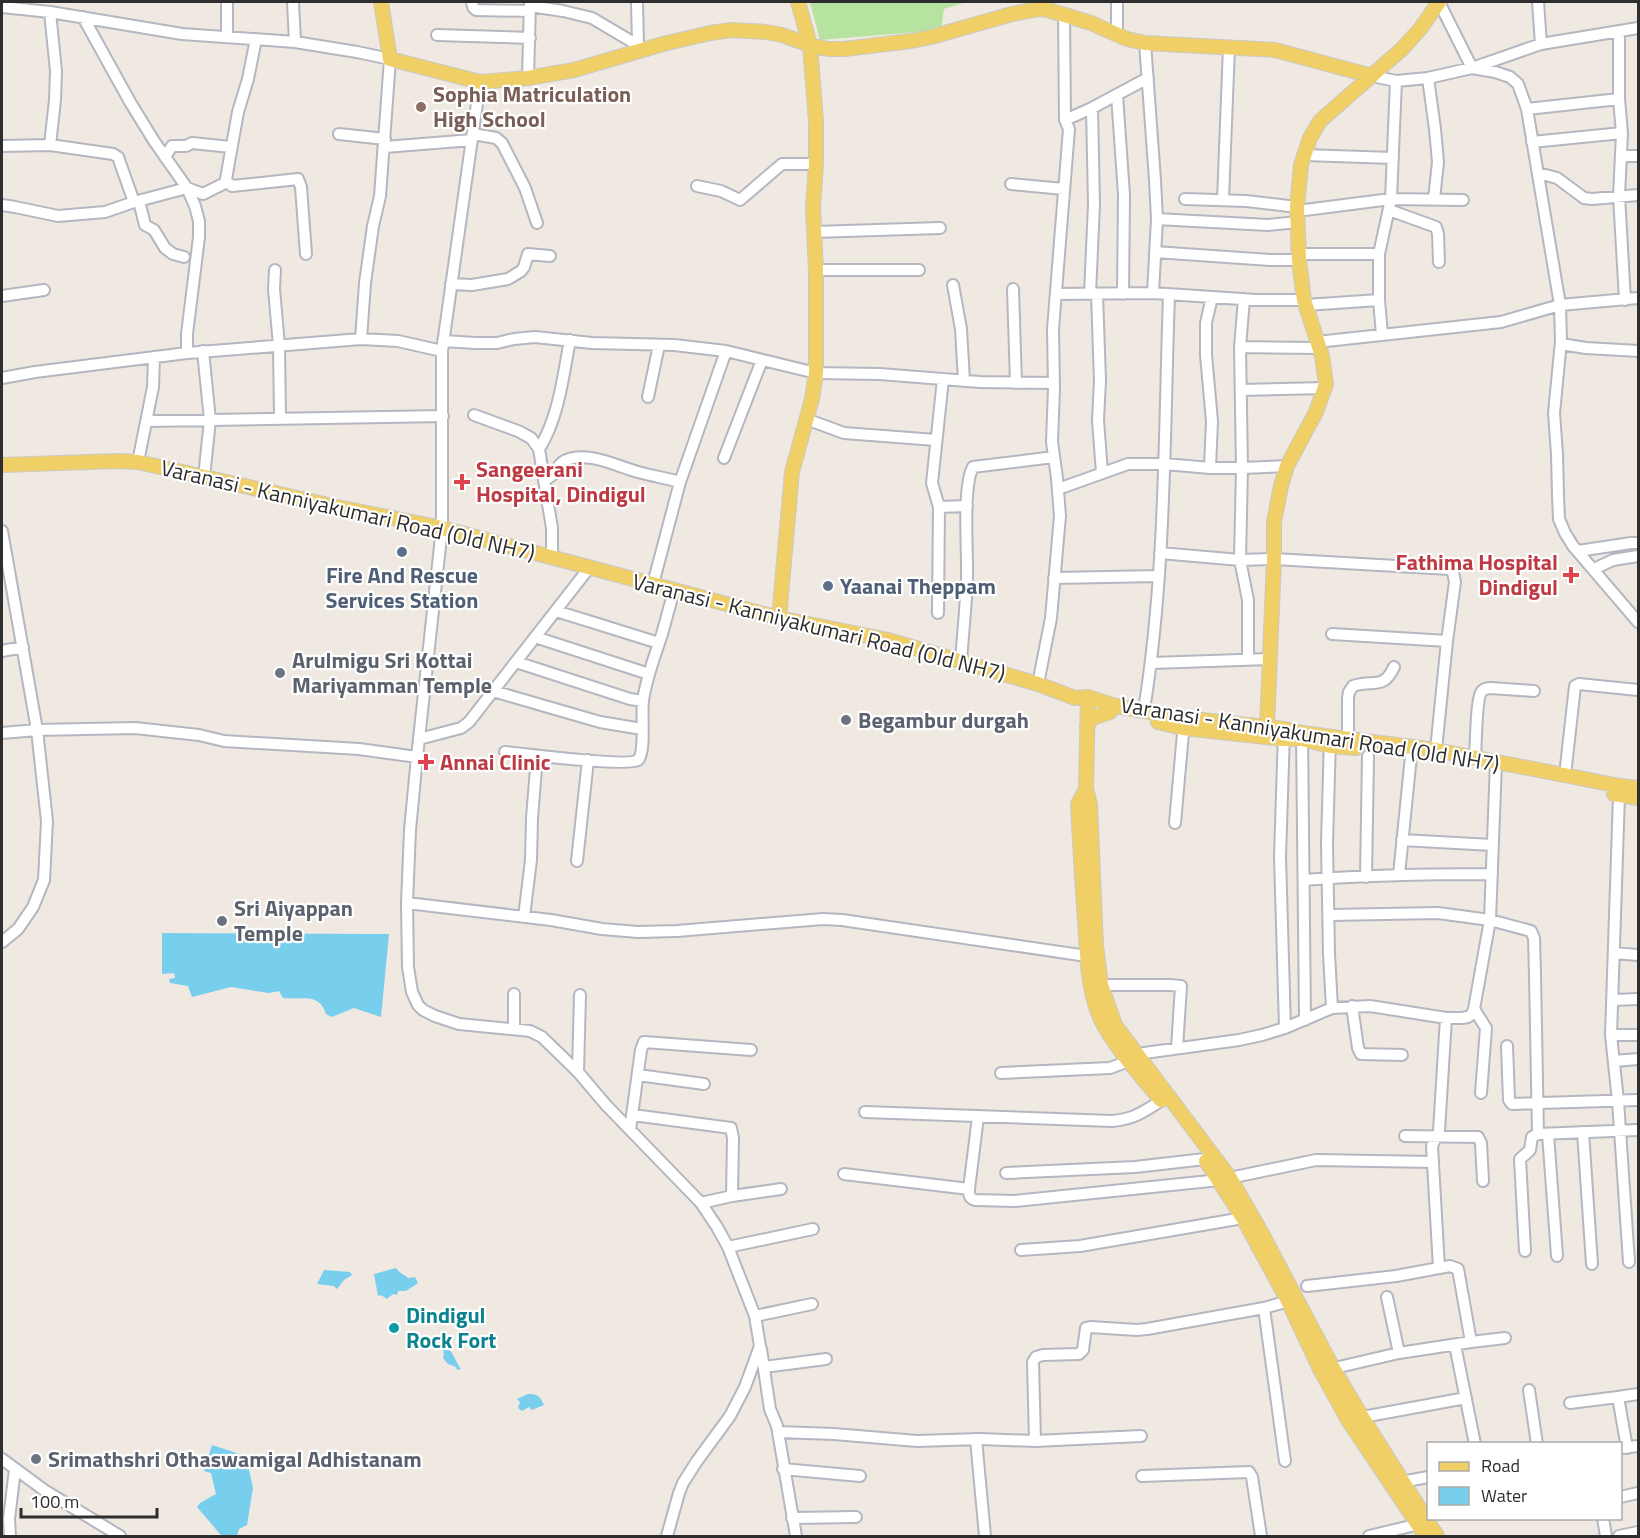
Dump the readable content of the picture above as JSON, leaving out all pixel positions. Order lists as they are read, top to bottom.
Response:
{
  "streets": {
    "main road": ["Varanasi - Kanniyakumari Road (Old NH7)"]
  },
  "places": {
    "other": [
      "Sophia Matriculation High School",
      "Fire And Rescue Services Station",
      "Yaanai Theppam",
      "Arulmigu Sri Kottai Mariyamman Temple",
      "Begambur durgah",
      "Sri Aiyappan Temple",
      "Dindigul Rock Fort",
      "Srimathshri Othaswamigal Adhistanam"
    ],
    "health": ["Sangeerani Hospital, Dindigul", "Fathima Hospital Dindigul", "Annai Clinic"]
  },
  "legend": ["Road", "Water"],
  "scale_bar": "100 m"
}
